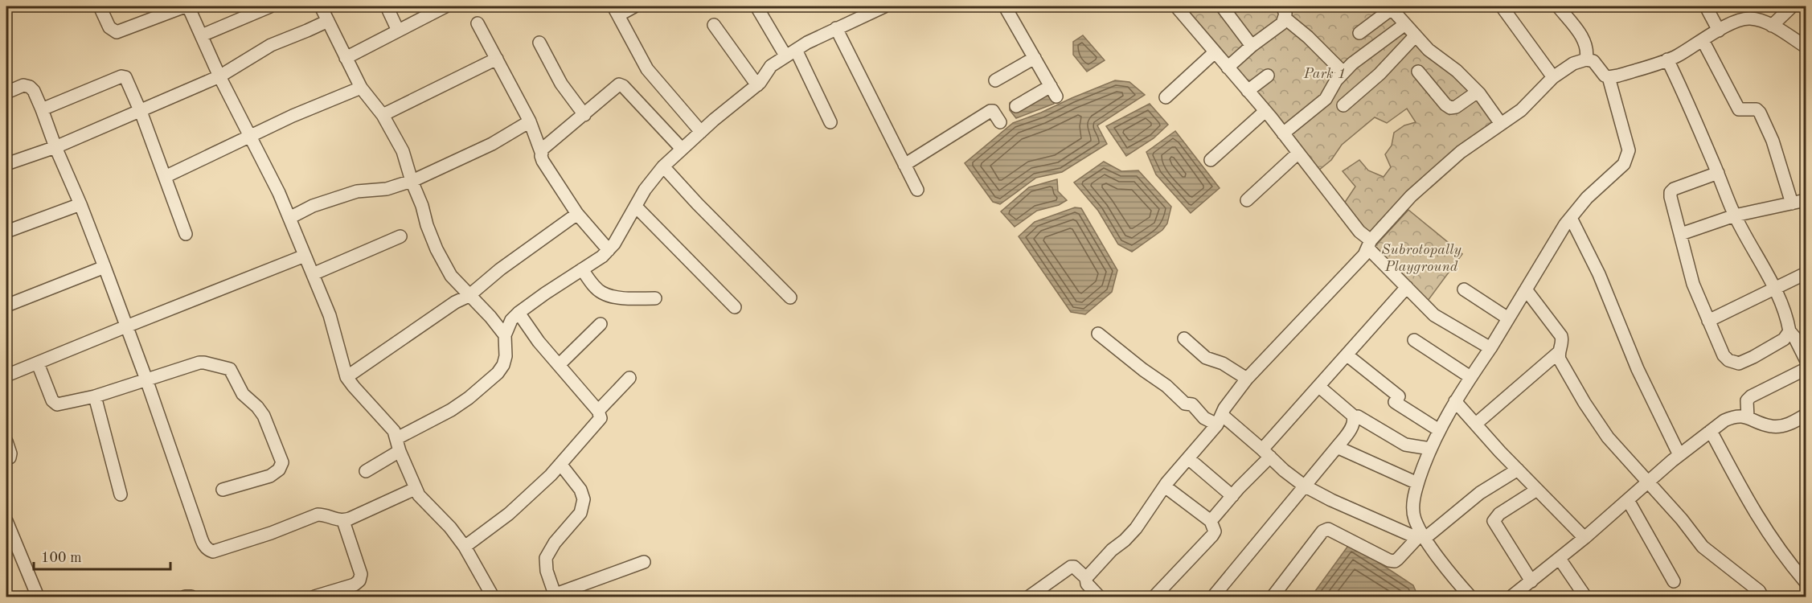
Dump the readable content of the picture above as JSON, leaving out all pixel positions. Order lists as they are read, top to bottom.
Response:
{
  "parks": ["Park 1", "Subrotopally Playground"],
  "scale_bar": "100 m"
}
